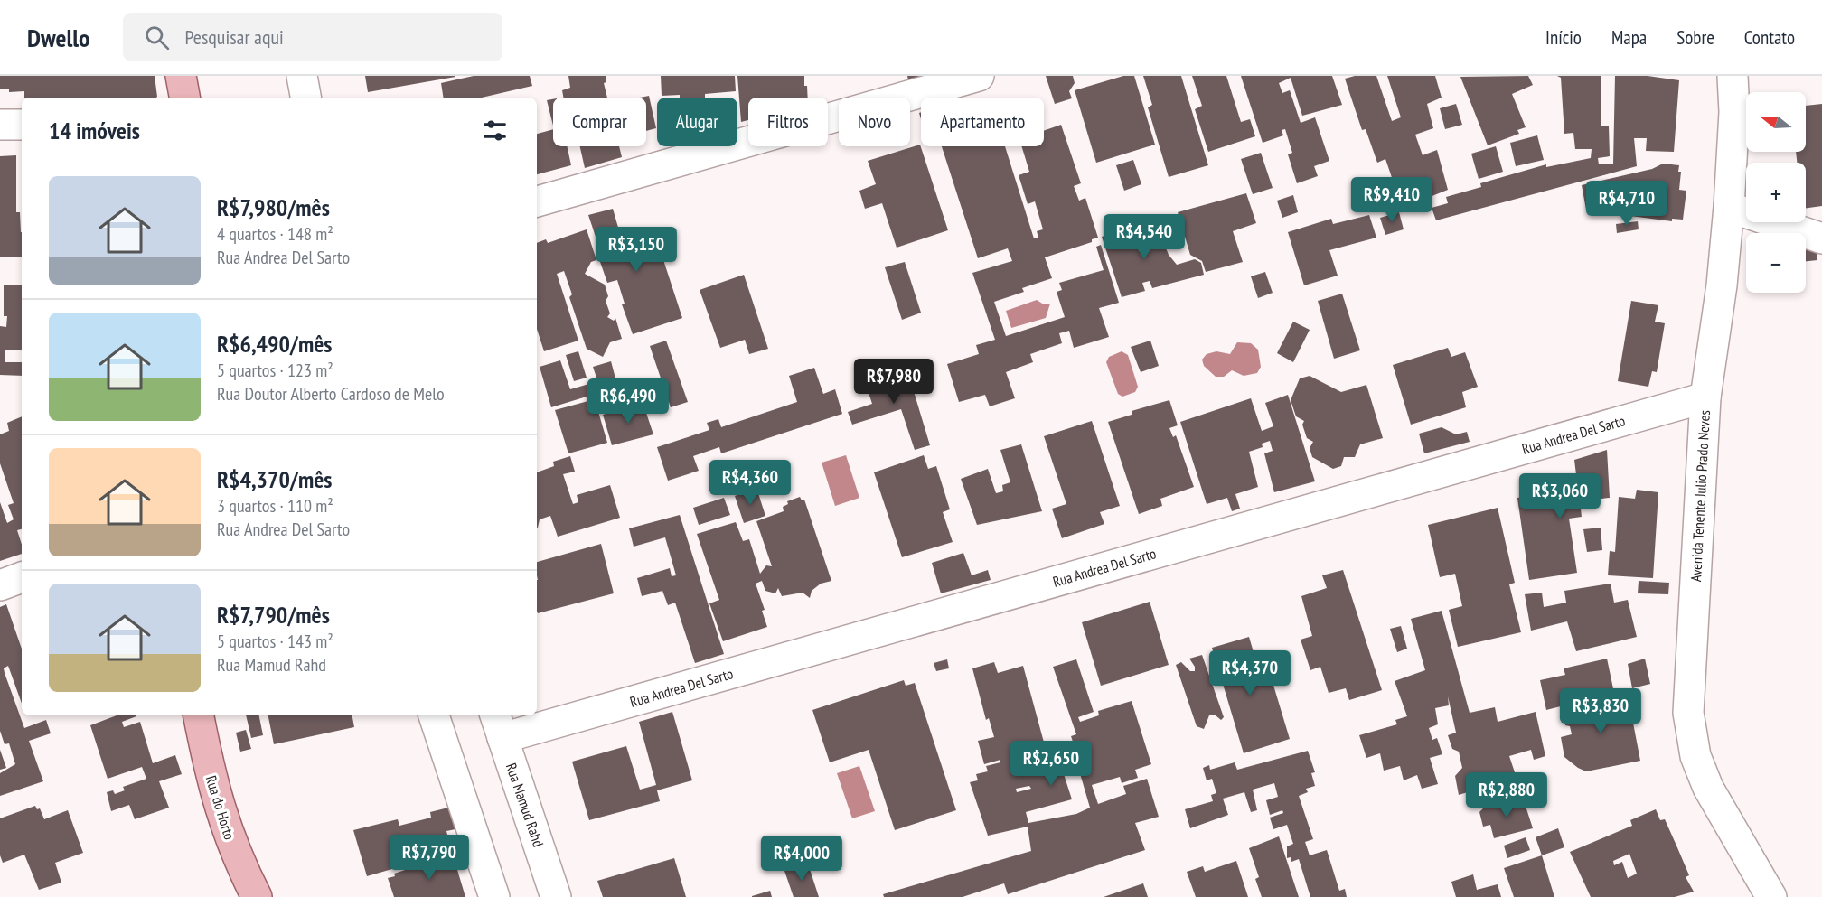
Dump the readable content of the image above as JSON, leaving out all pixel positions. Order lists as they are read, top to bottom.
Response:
{
  "streets": {
    "main road": ["Rua do Horto"],
    "street": ["Rua Andrea Del Sarto", "Avenida Tenente Julio Prado Neves", "Rua Mamud Rahd"]
  },
  "crossings": [
    ["Rua Andrea Del Sarto", "Avenida Tenente Julio Prado Neves"],
    ["Rua Andrea Del Sarto", "Rua Mamud Rahd"]
  ],
  "north": "left",
  "page": {
    "header": "Dwello",
    "search": "Pesquisar aqui",
    "nav": [
      "Início",
      "Mapa",
      "Sobre",
      "Contato"
    ],
    "map_buttons": ["+", "−"],
    "chip": [
      "Comprar",
      "Alugar",
      "Filtros",
      "Novo",
      "Apartamento"
    ],
    "heading": "14 imóveis",
    "list": [
      {
        "name": "R$7,980/mês",
        "note": "4 quartos · 148 m² · Rua Andrea Del Sarto"
      },
      {
        "name": "R$6,490/mês",
        "note": "5 quartos · 123 m² · Rua Doutor Alberto Cardoso de Melo"
      },
      {
        "name": "R$4,370/mês",
        "note": "3 quartos · 110 m² · Rua Andrea Del Sarto"
      },
      {
        "name": "R$7,790/mês",
        "note": "5 quartos · 143 m² · Rua Mamud Rahd"
      }
    ],
    "price": [
      "R$9,410",
      "R$4,710",
      "R$4,540",
      "R$3,150",
      "R$7,980",
      "R$6,490",
      "R$4,360",
      "R$3,060",
      "R$4,370",
      "R$3,830",
      "R$2,650",
      "R$2,880",
      "R$7,790",
      "R$4,000"
    ]
  }
}
